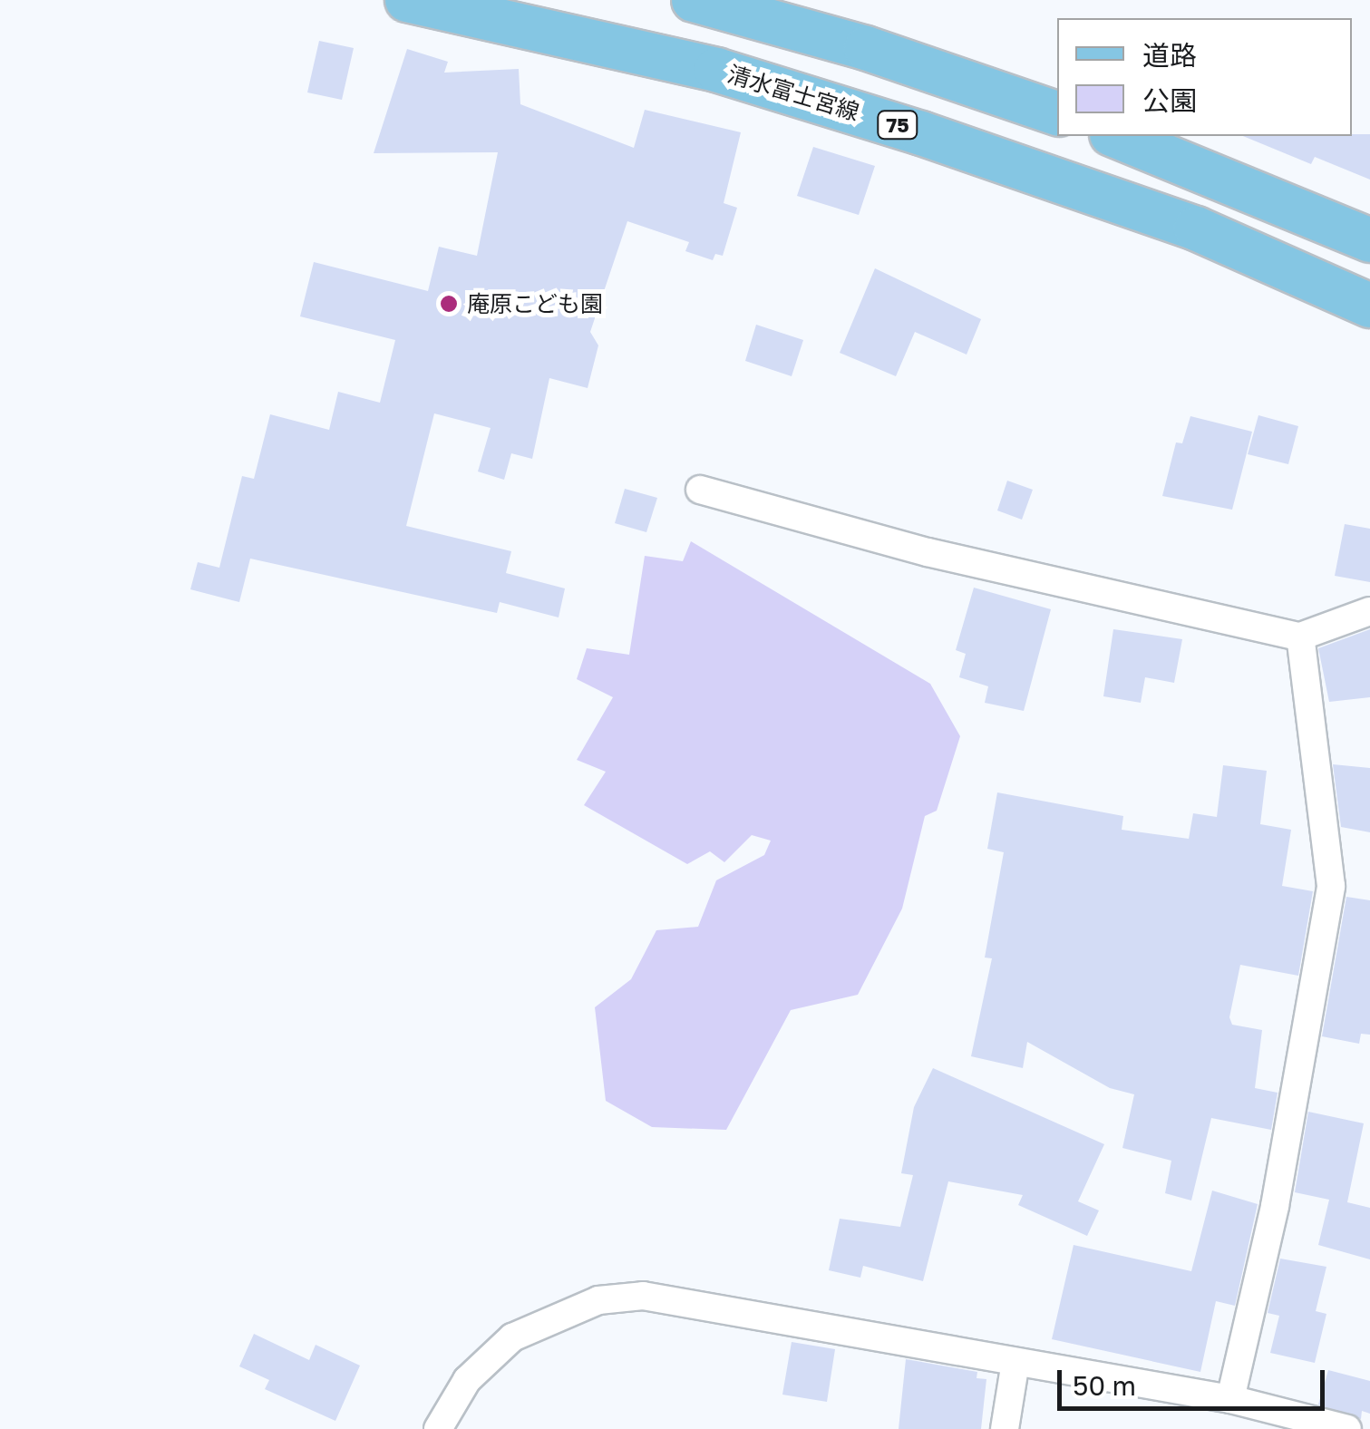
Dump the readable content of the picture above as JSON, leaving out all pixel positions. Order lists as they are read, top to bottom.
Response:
{
  "streets": {
    "main road": ["清水富士宮線", "75"]
  },
  "places": ["庵原こども園"],
  "legend": ["道路", "公園"],
  "scale_bar": "50 m"
}
